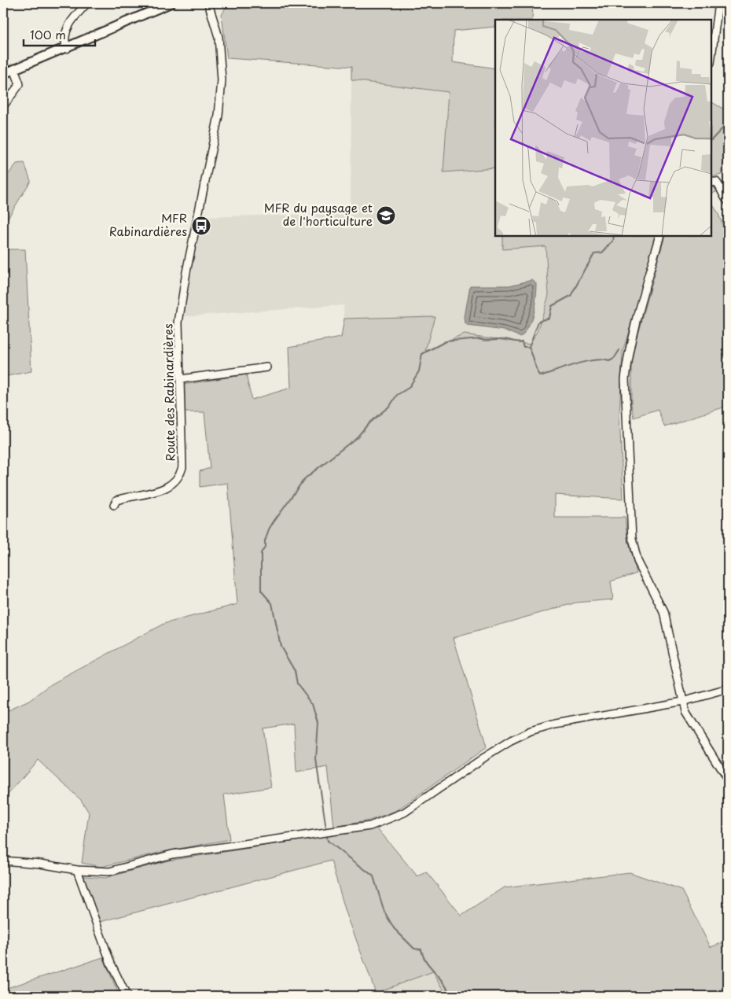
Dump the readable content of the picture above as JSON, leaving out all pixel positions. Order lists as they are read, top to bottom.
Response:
{
  "streets": {
    "street": ["Route des Rabinardières"]
  },
  "places": {
    "school or university": ["MFR du paysage et de l'horticulture"],
    "bus stop": ["MFR Rabinardières"]
  },
  "scale_bar": "100 m"
}
